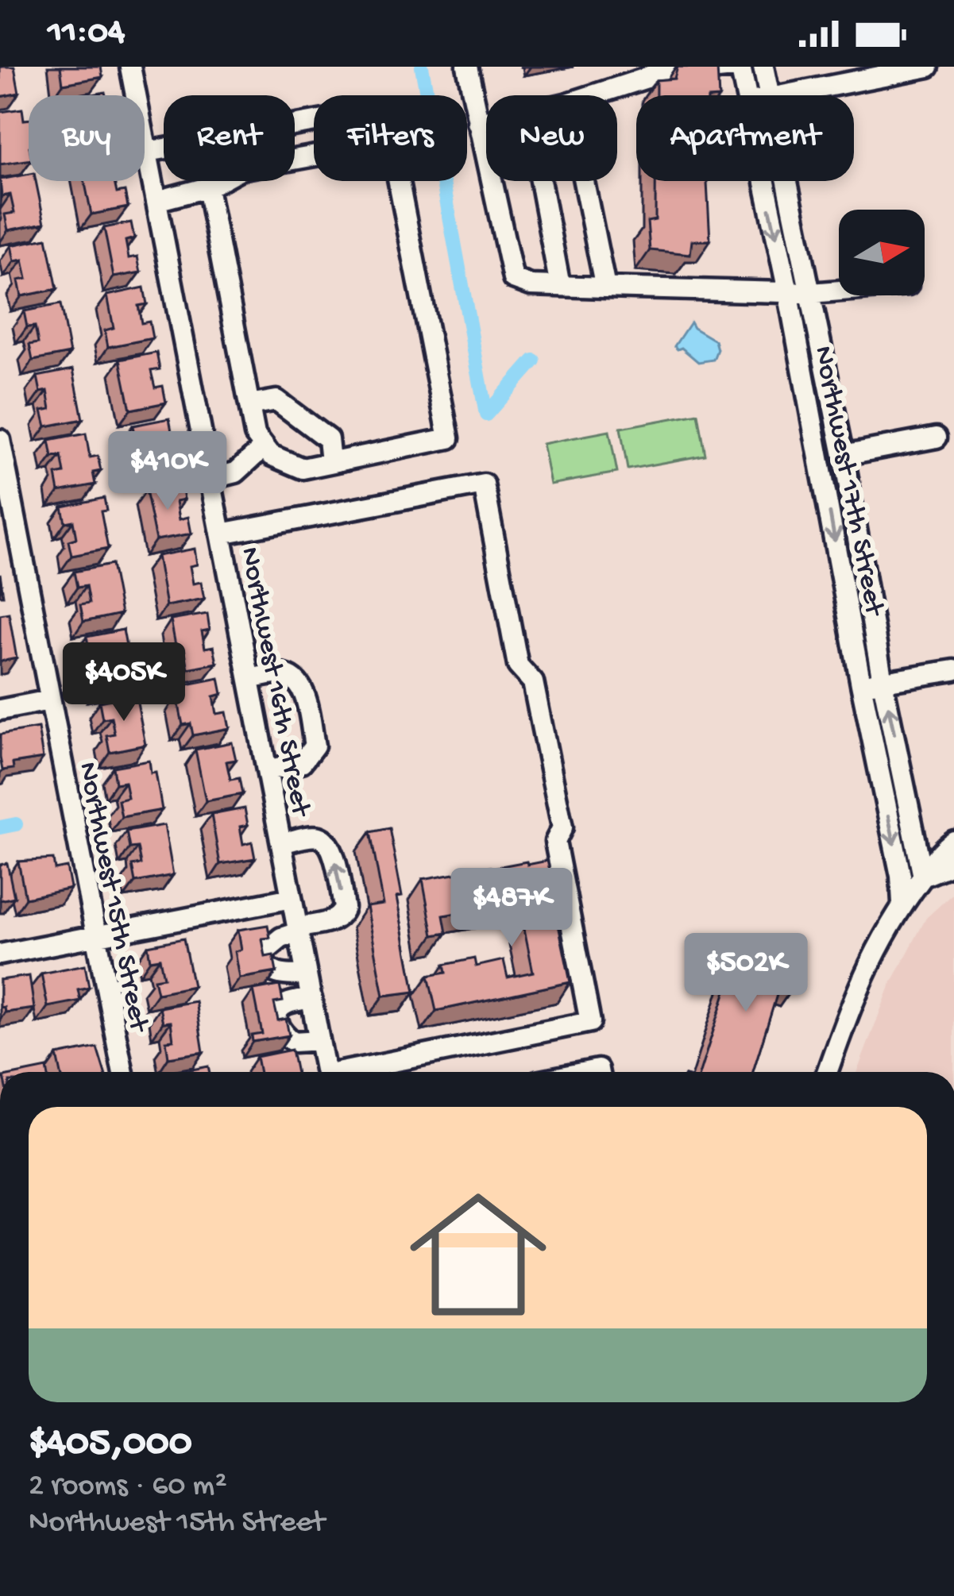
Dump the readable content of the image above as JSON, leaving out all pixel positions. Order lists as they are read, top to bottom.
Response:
{
  "streets": {
    "street": ["Northwest 17th Street", "Northwest 16th Street", "Northwest 15th Street"]
  },
  "north": "right",
  "page": {
    "status": "11:04",
    "chip": [
      "Buy",
      "Rent",
      "Filters",
      "New",
      "Apartment"
    ],
    "price": [
      "$410K",
      "$405K",
      "$487K",
      "$502K"
    ],
    "list": [
      {
        "name": "$405,000",
        "note": "2 rooms · 60 m² · Northwest 15th Street"
      }
    ]
  }
}
